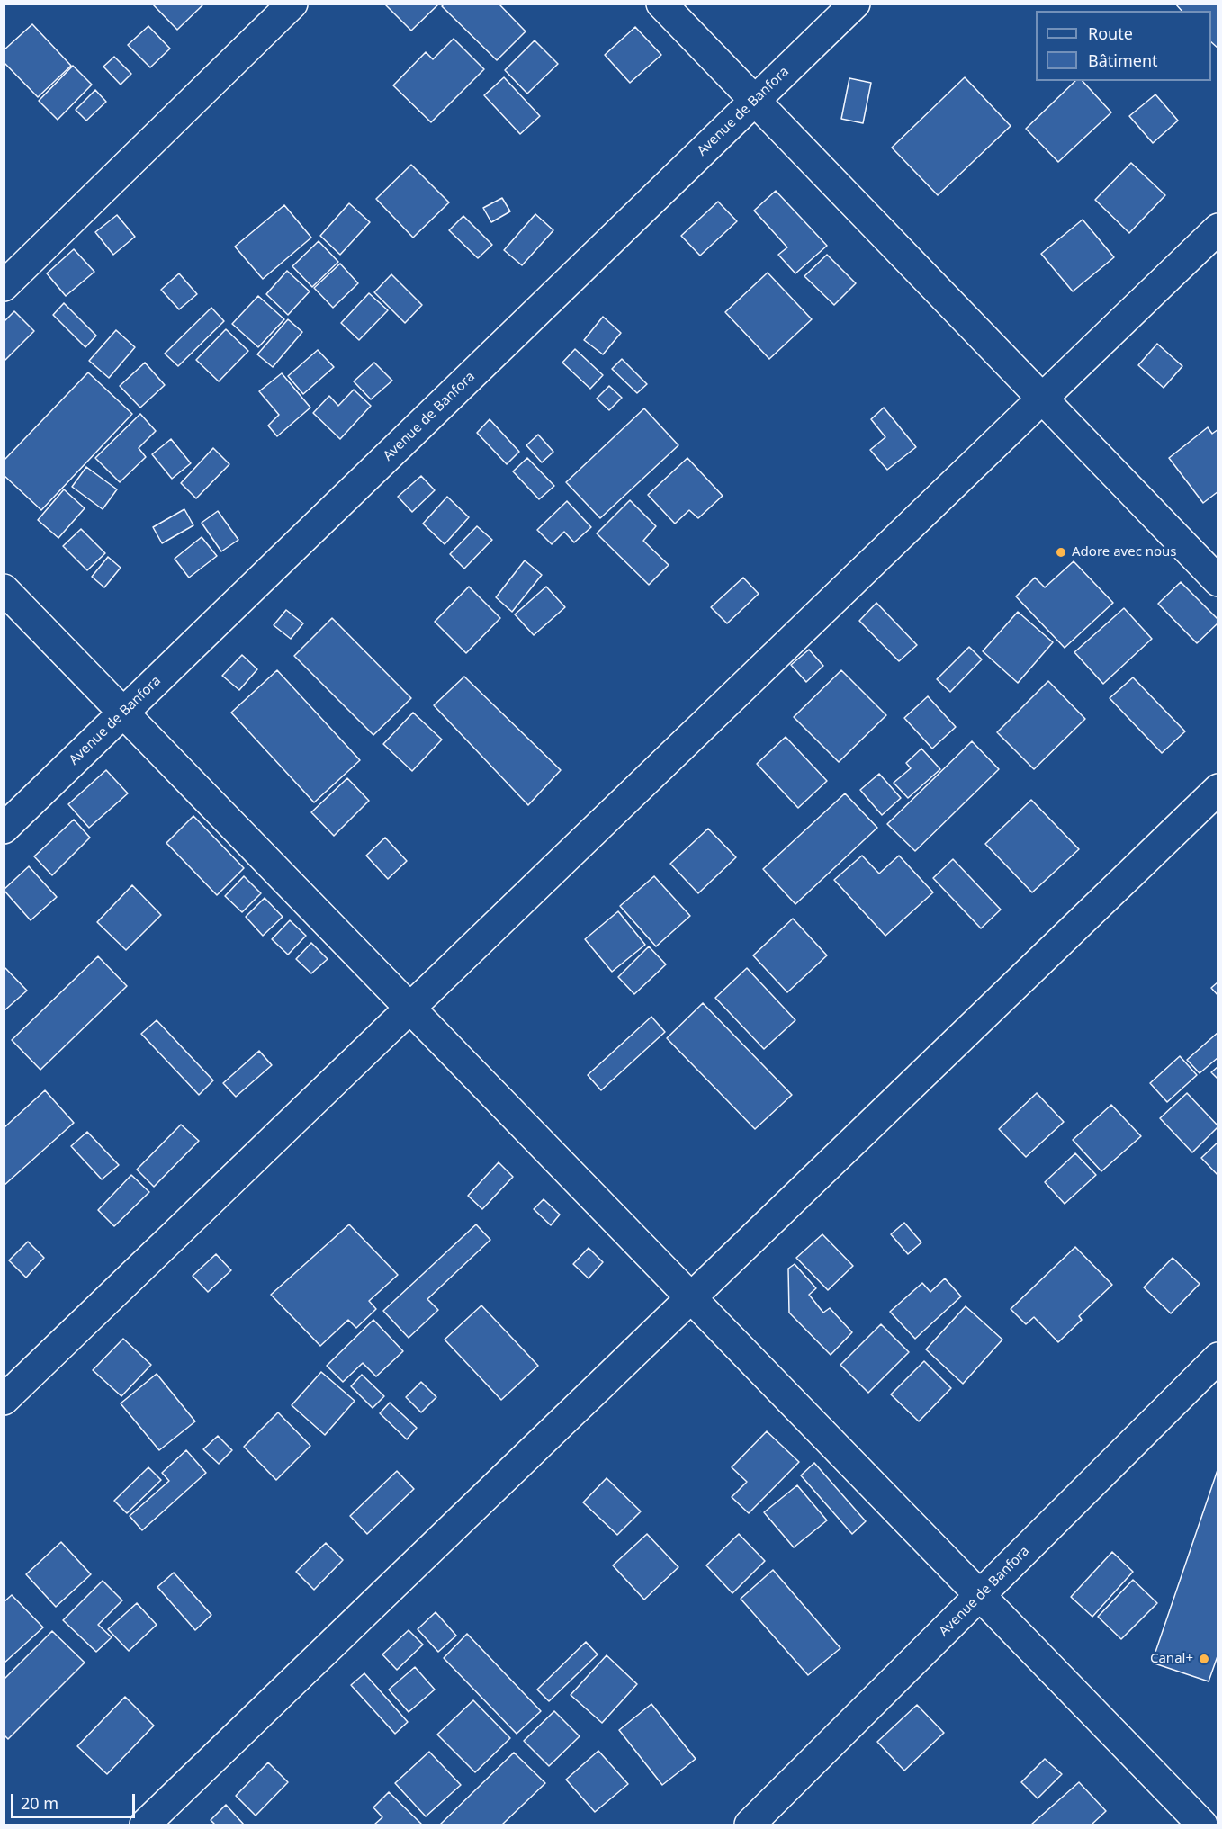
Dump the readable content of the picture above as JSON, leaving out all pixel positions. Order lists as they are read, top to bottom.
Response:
{
  "streets": {
    "street": ["Avenue de Banfora"]
  },
  "places": ["Adore avec nous", "Canal+"],
  "legend": ["Route", "Bâtiment"],
  "scale_bar": "20 m"
}
